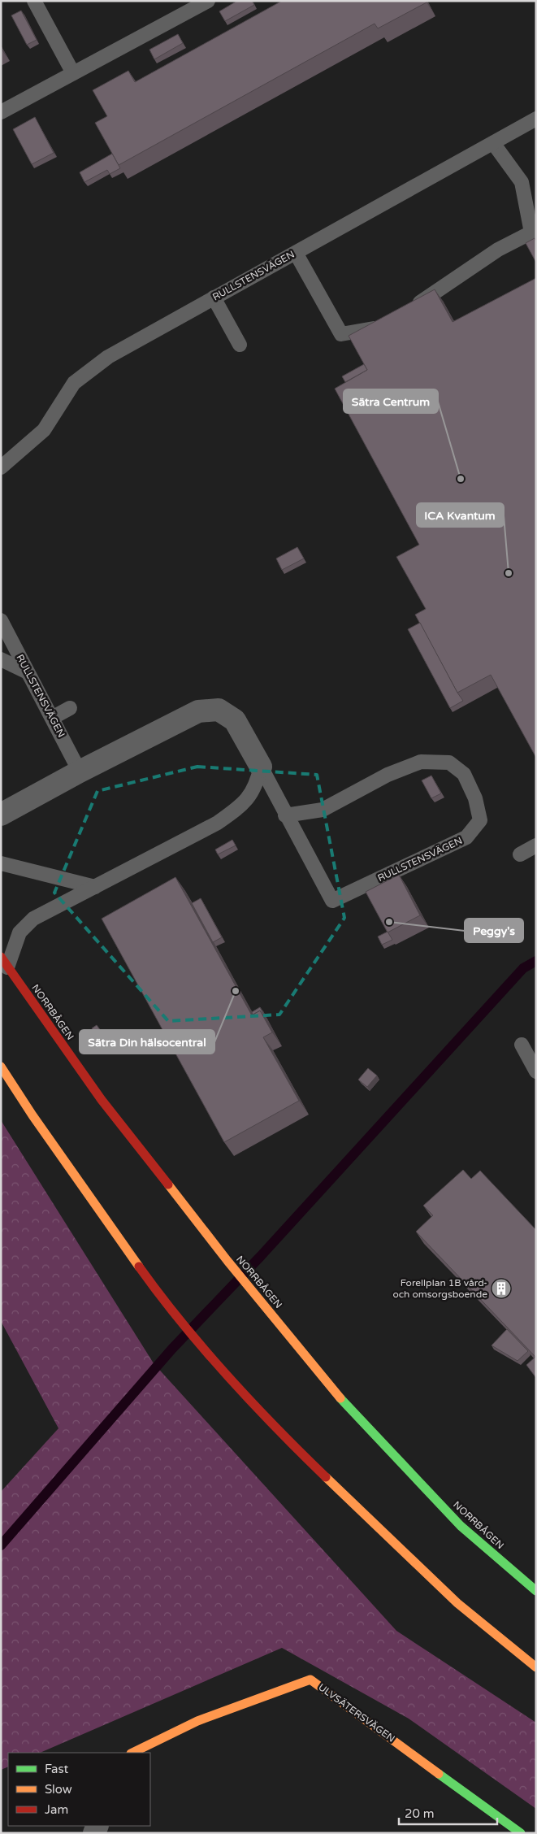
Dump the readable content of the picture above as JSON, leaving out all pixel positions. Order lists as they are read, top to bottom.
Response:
{
  "streets": {
    "street": ["RULLSTENSVÄGEN", "NORRBÅGEN", "ULVSÄTERSVÄGEN"]
  },
  "places": {
    "other": [
      "Sätra Centrum",
      "ICA Kvantum",
      "Peggy's",
      "Sätra Din hälsocentral"
    ],
    "building": ["Forellplan 1B vård- och omsorgsboende"]
  },
  "legend": ["Fast", "Slow", "Jam"],
  "scale_bar": "20 m"
}
